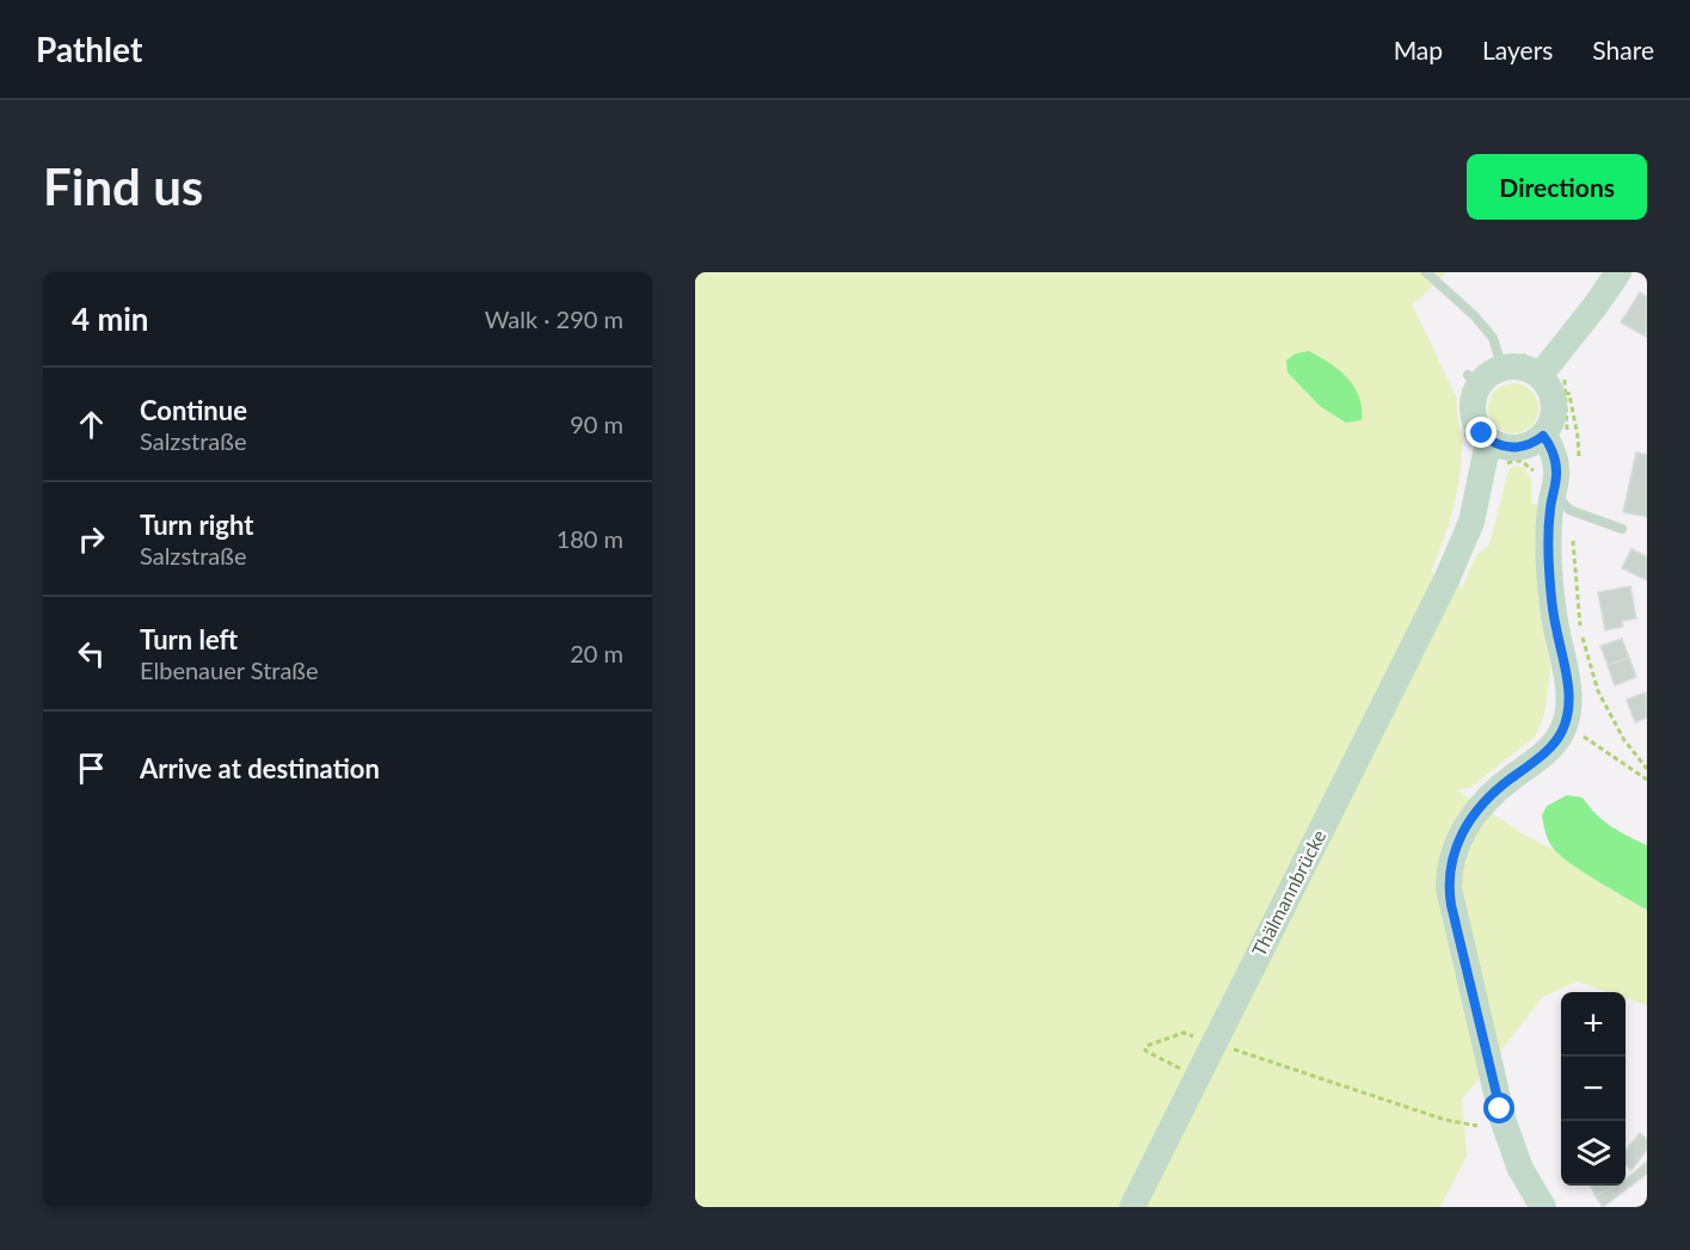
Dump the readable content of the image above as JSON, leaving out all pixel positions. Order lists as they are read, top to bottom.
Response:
{
  "streets": {
    "street": ["Thälmannbrücke"]
  },
  "page": {
    "header": "Pathlet",
    "nav": ["Map", "Layers", "Share"],
    "buttons": "Directions",
    "title": "Find us",
    "heading": ["4 min", "Walk · 290 m"],
    "list": [
      ["Continue", "Salzstraße", "90 m"],
      ["Turn right", "Salzstraße", "180 m"],
      ["Turn left", "Elbenauer Straße", "20 m"],
      "Arrive at destination"
    ],
    "map_buttons": ["+", "−"]
  }
}
